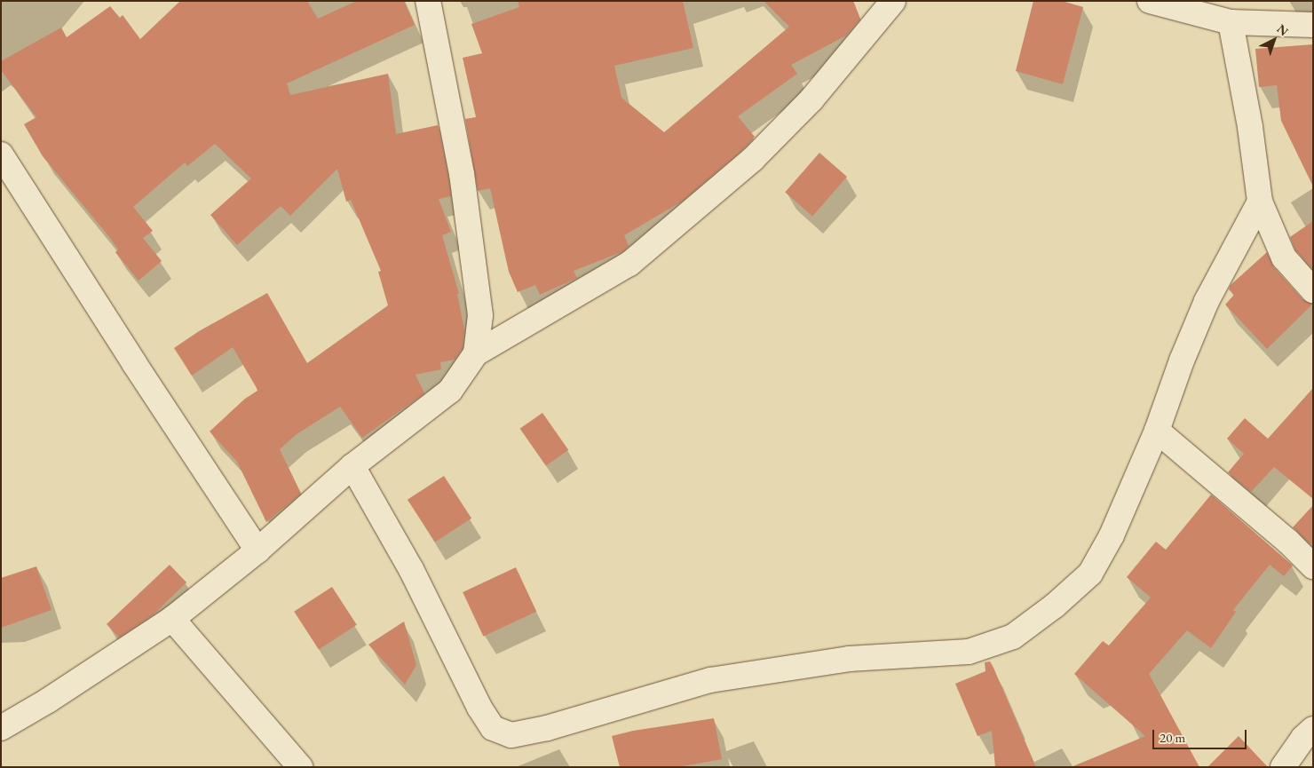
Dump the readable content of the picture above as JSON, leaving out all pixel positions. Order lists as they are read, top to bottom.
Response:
{
  "scale_bar": "20 m",
  "north": "top right"
}
